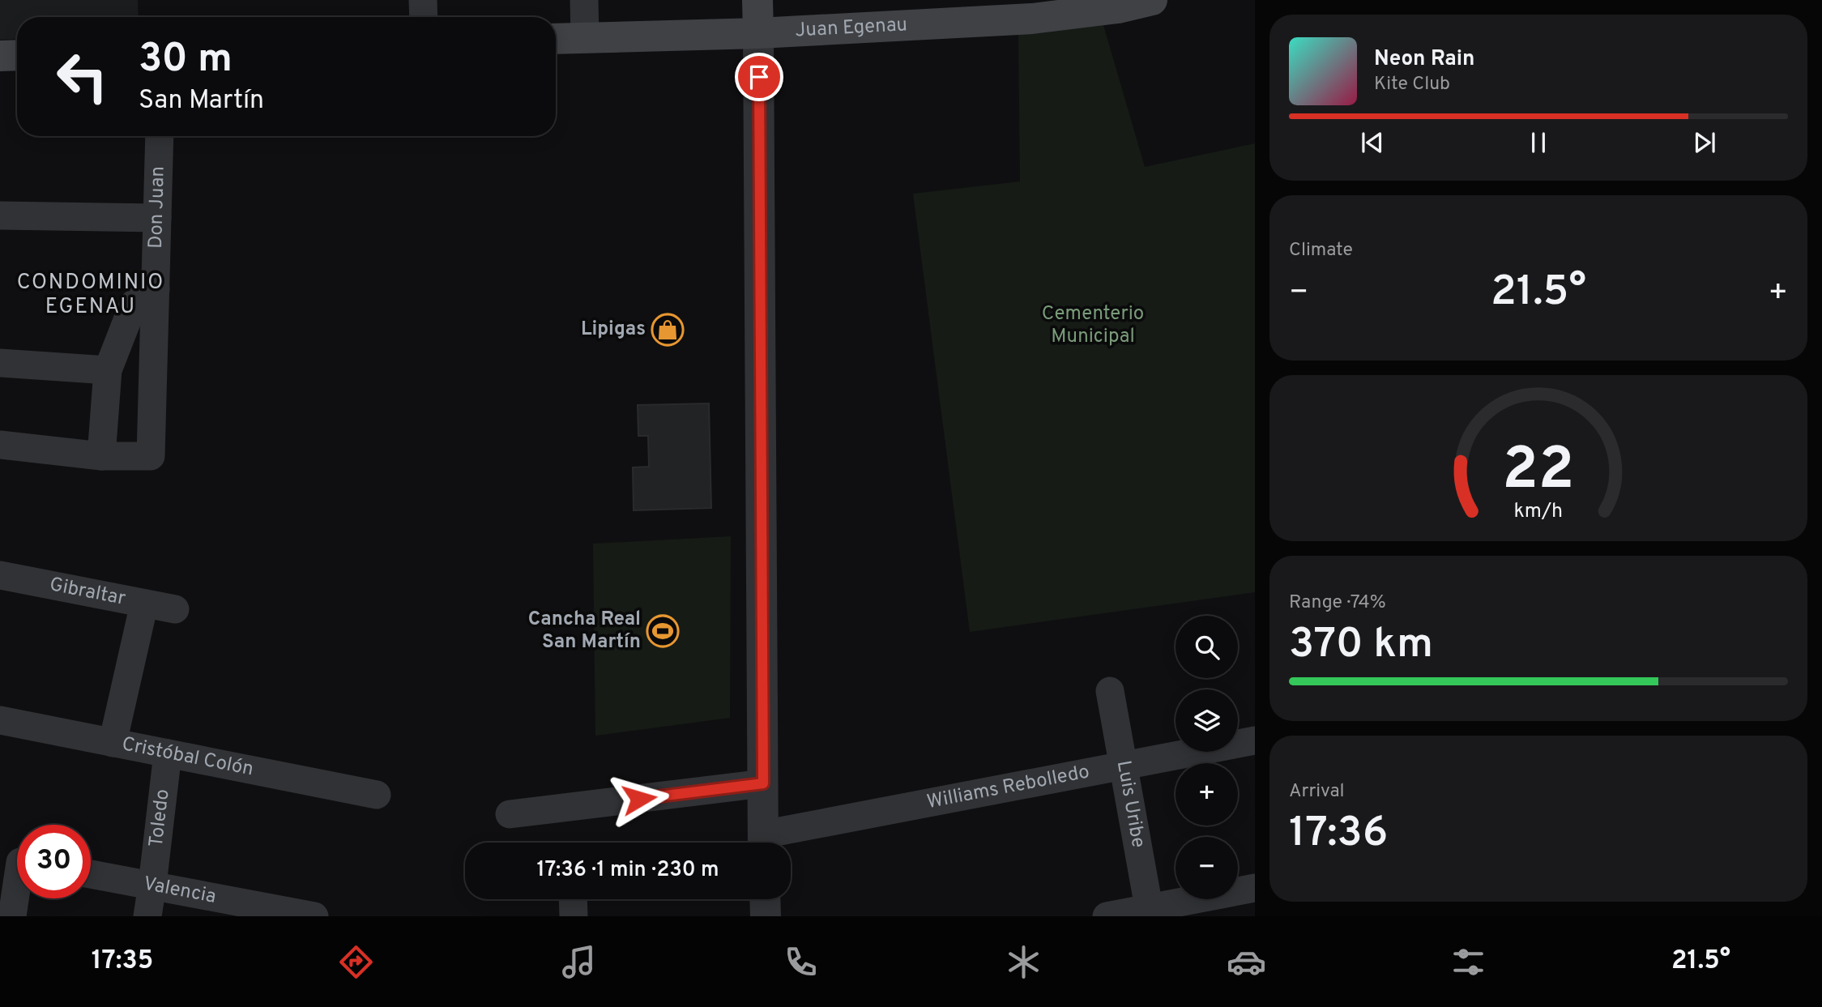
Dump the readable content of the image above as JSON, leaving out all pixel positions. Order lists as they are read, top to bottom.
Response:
{
  "streets": {
    "main road": ["Juan Egenau"],
    "street": [
      "Don Juan",
      "Gibraltar",
      "Cristóbal Colón",
      "Williams Rebolledo",
      "Luis Uribe",
      "Toledo",
      "Valencia"
    ]
  },
  "crossings": [
    ["Cristóbal Colón", "Toledo"],
    ["Williams Rebolledo", "Luis Uribe"],
    ["Toledo", "Valencia"]
  ],
  "districts": ["CONDOMINIO EGENAU"],
  "parks": ["Cementerio Municipal"],
  "places": {
    "shop": ["Lipigas"],
    "sports": ["Cancha Real San Martín"]
  },
  "page": {
    "turn": ["30 m", "San Martín"],
    "song": ["Neon Rain", "Kite Club"],
    "tile": [
      "Climate",
      ["Range · 74%", "370 km"],
      ["Arrival", "17:36"]
    ],
    "heat": ["−", "21.5°", "+"],
    "map_buttons": ["+", "−"],
    "limit": "30",
    "trip": "17:36 · 1 min · 230 m",
    "tabs": ["17:35", "21.5°"],
    "gauge": ["22", "km/h"]
  }
}
